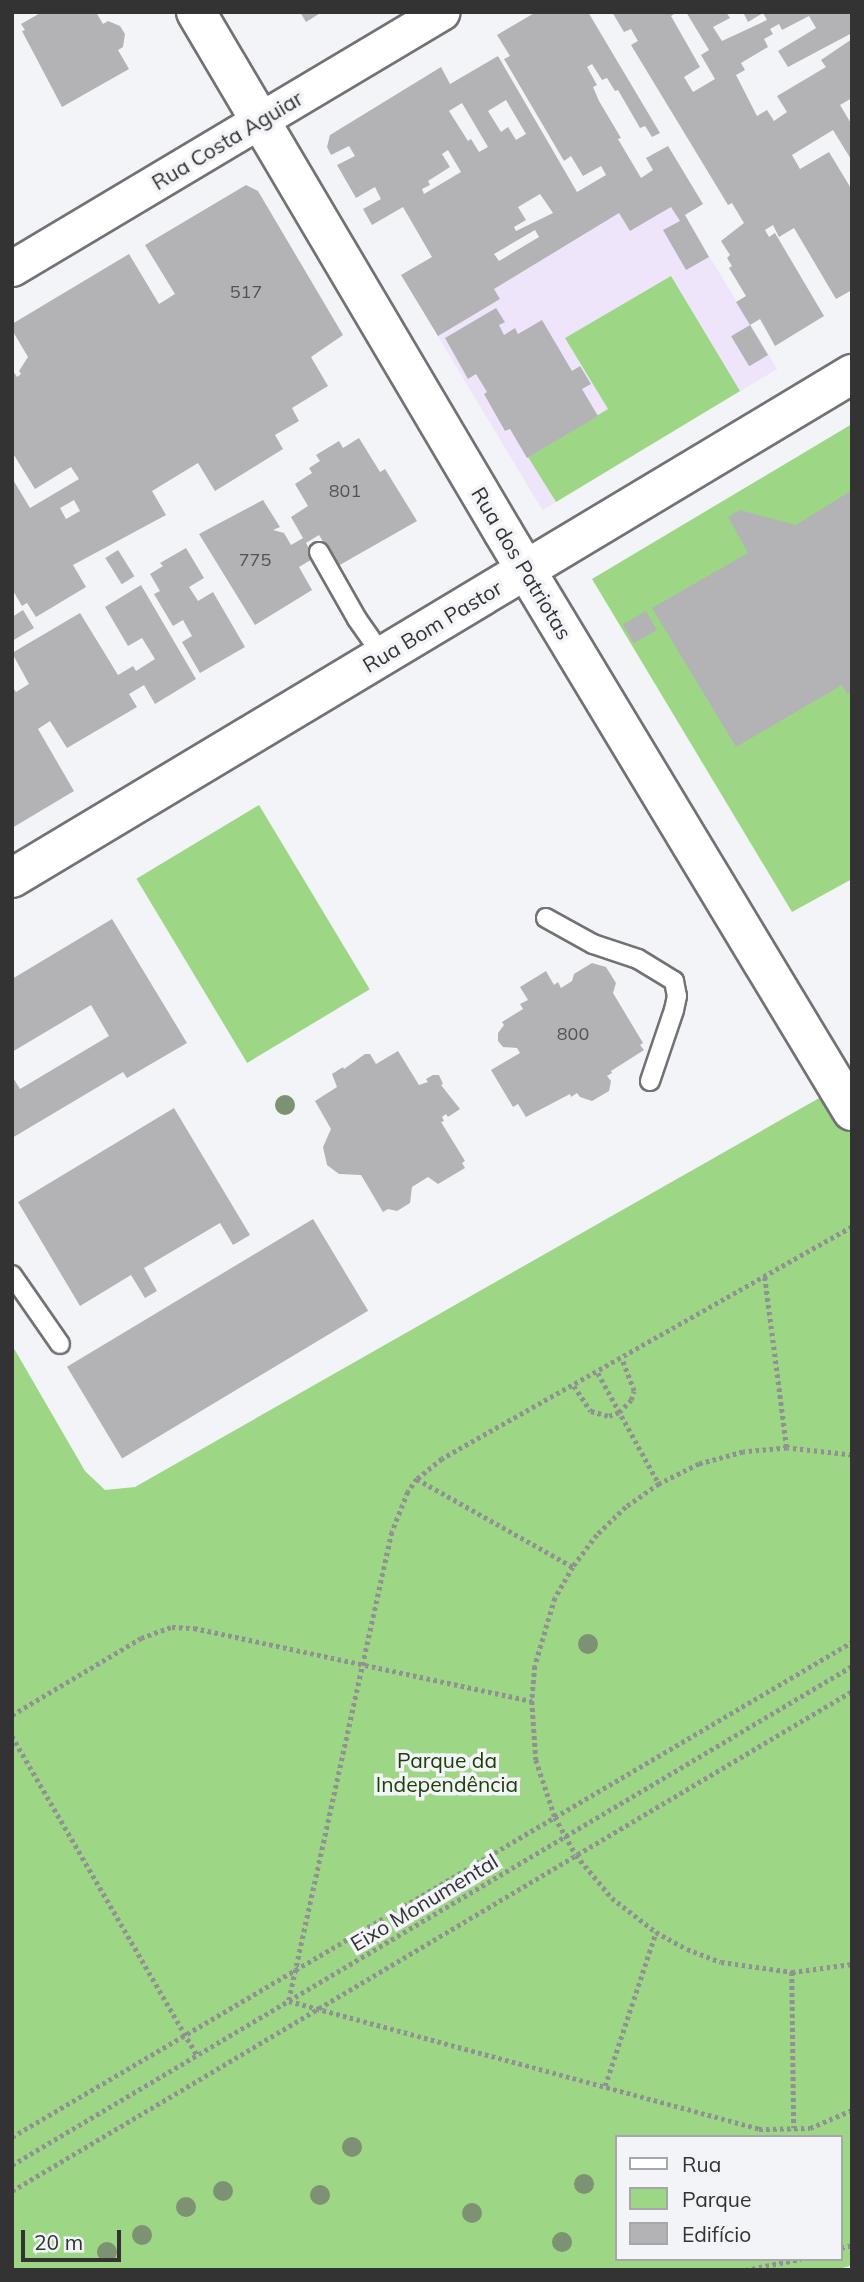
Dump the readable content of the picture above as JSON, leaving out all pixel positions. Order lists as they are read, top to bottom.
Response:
{
  "streets": {
    "main road": ["Rua dos Patriotas", "Rua Bom Pastor"],
    "street": ["Rua Costa Aguiar"],
    "path": ["Eixo Monumental"]
  },
  "crossings": [
    ["Rua Costa Aguiar", "Rua dos Patriotas"],
    ["Rua dos Patriotas", "Rua Bom Pastor"]
  ],
  "parks": ["Parque da Independência"],
  "house_numbers": [
    "517",
    "801",
    "775",
    "800"
  ],
  "legend": ["Rua", "Parque", "Edifício"],
  "scale_bar": "20 m"
}
